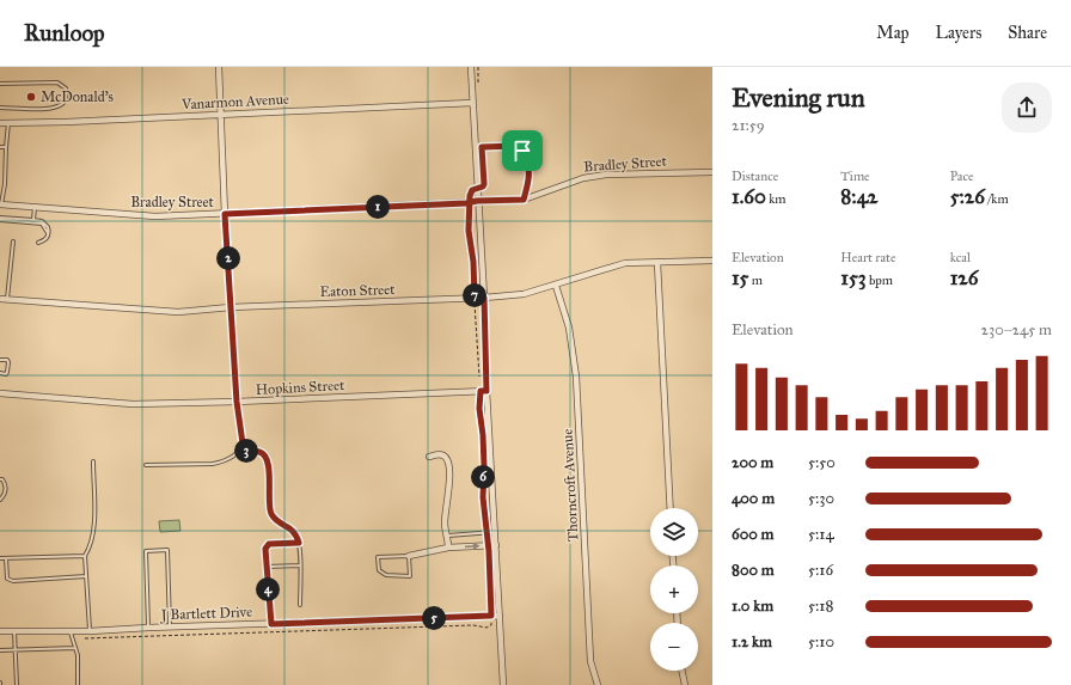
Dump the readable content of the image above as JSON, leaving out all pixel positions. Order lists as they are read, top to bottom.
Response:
{
  "streets": {
    "street": [
      "Vanarmon Avenue",
      "Bradley Street",
      "Eaton Street",
      "Hopkins Street",
      "Thorncroft Avenue",
      "J Bartlett Drive"
    ]
  },
  "crossings": [
    ["Eaton Street", "Thorncroft Avenue"]
  ],
  "places": ["McDonald's"],
  "page": {
    "header": "Runloop",
    "nav": ["Map", "Layers", "Share"],
    "heading": ["Evening run", "21:59"],
    "stats": [
      ["Distance", "1.60 km"],
      ["Time", "8:42"],
      ["Pace", "5:26 /km"],
      ["Elevation", "15 m"],
      ["Heart rate", "153 bpm"],
      ["kcal", "126"]
    ],
    "pins": [
      "1",
      "2",
      "7",
      "3",
      "6",
      "4",
      "5"
    ],
    "chart": ["Elevation", "230–245 m"],
    "list": [
      {
        "name": "200 m",
        "note": "5:50"
      },
      {
        "name": "400 m",
        "note": "5:30"
      },
      {
        "name": "600 m",
        "note": "5:14"
      },
      {
        "name": "800 m",
        "note": "5:16"
      },
      {
        "name": "1.0 km",
        "note": "5:18"
      },
      {
        "name": "1.2 km",
        "note": "5:10"
      }
    ],
    "map_buttons": ["+", "−"]
  }
}
